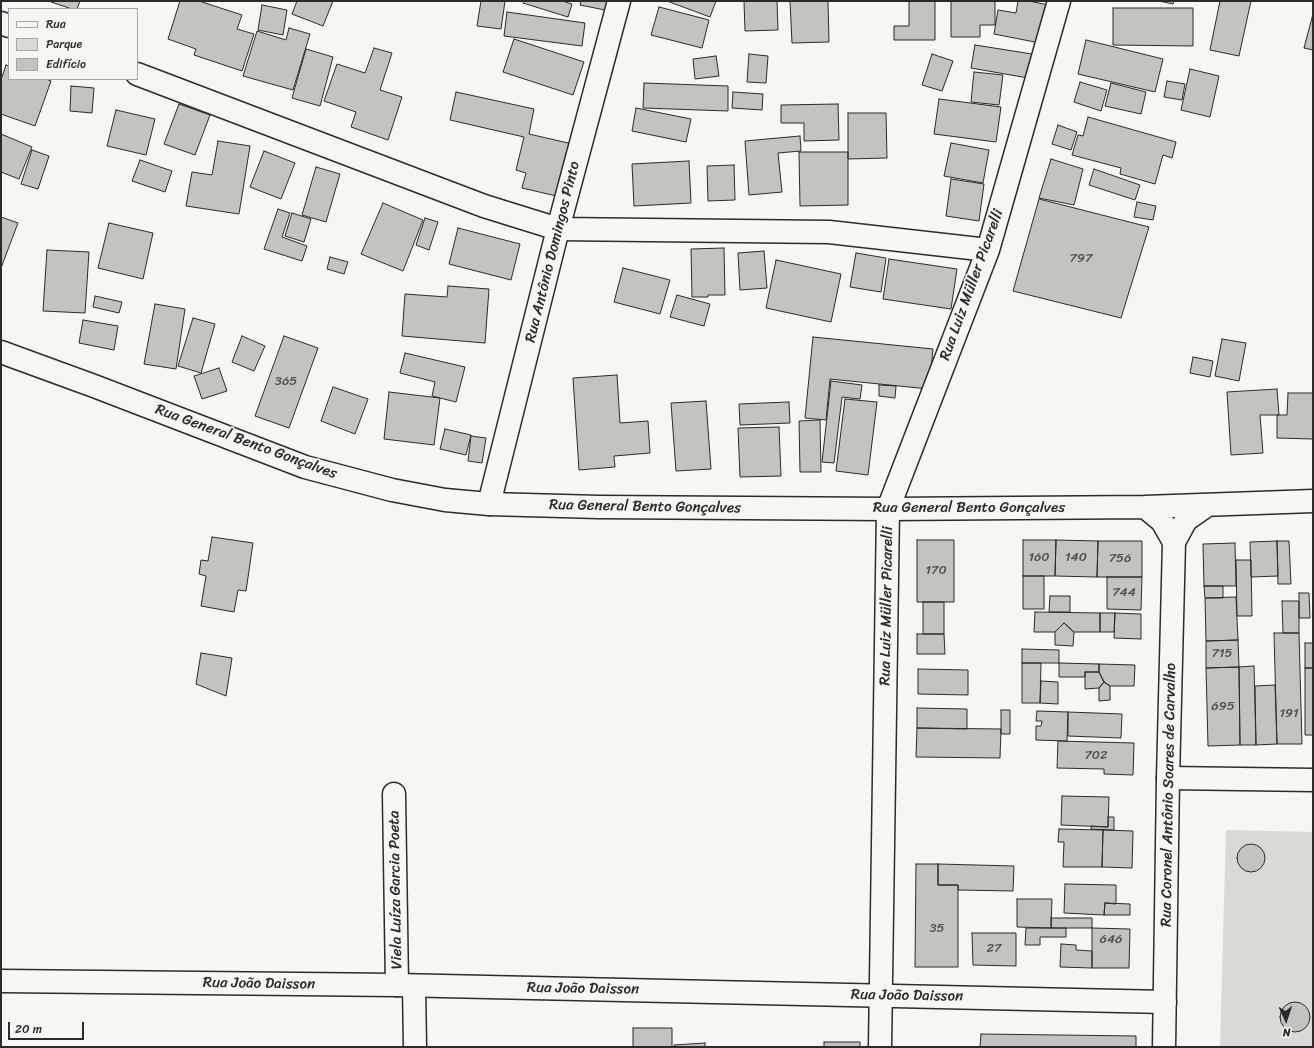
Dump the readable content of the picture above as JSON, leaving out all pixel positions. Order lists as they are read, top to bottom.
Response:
{
  "streets": {
    "street": [
      "Rua Antônio Domingos Pinto",
      "Rua Luiz Müller Picarelli",
      "Rua General Bento Gonçalves",
      "Rua Coronel Antônio Soares de Carvalho",
      "Viela Luíza Garcia Poeta",
      "Rua João Daisson"
    ]
  },
  "crossings": [
    ["Rua Antônio Domingos Pinto", "Rua General Bento Gonçalves"],
    ["Rua Luiz Müller Picarelli", "Rua General Bento Gonçalves"],
    ["Rua Luiz Müller Picarelli", "Rua João Daisson"],
    ["Rua General Bento Gonçalves", "Rua Coronel Antônio Soares de Carvalho"],
    ["Rua Coronel Antônio Soares de Carvalho", "Rua João Daisson"],
    ["Viela Luíza Garcia Poeta", "Rua João Daisson"]
  ],
  "house_numbers": [
    "797",
    "365",
    "160",
    "140",
    "756",
    "170",
    "744",
    "715",
    "695",
    "191",
    "702",
    "35",
    "646",
    "27"
  ],
  "legend": ["Rua", "Parque", "Edifício"],
  "scale_bar": "20 m",
  "north": "bottom"
}
